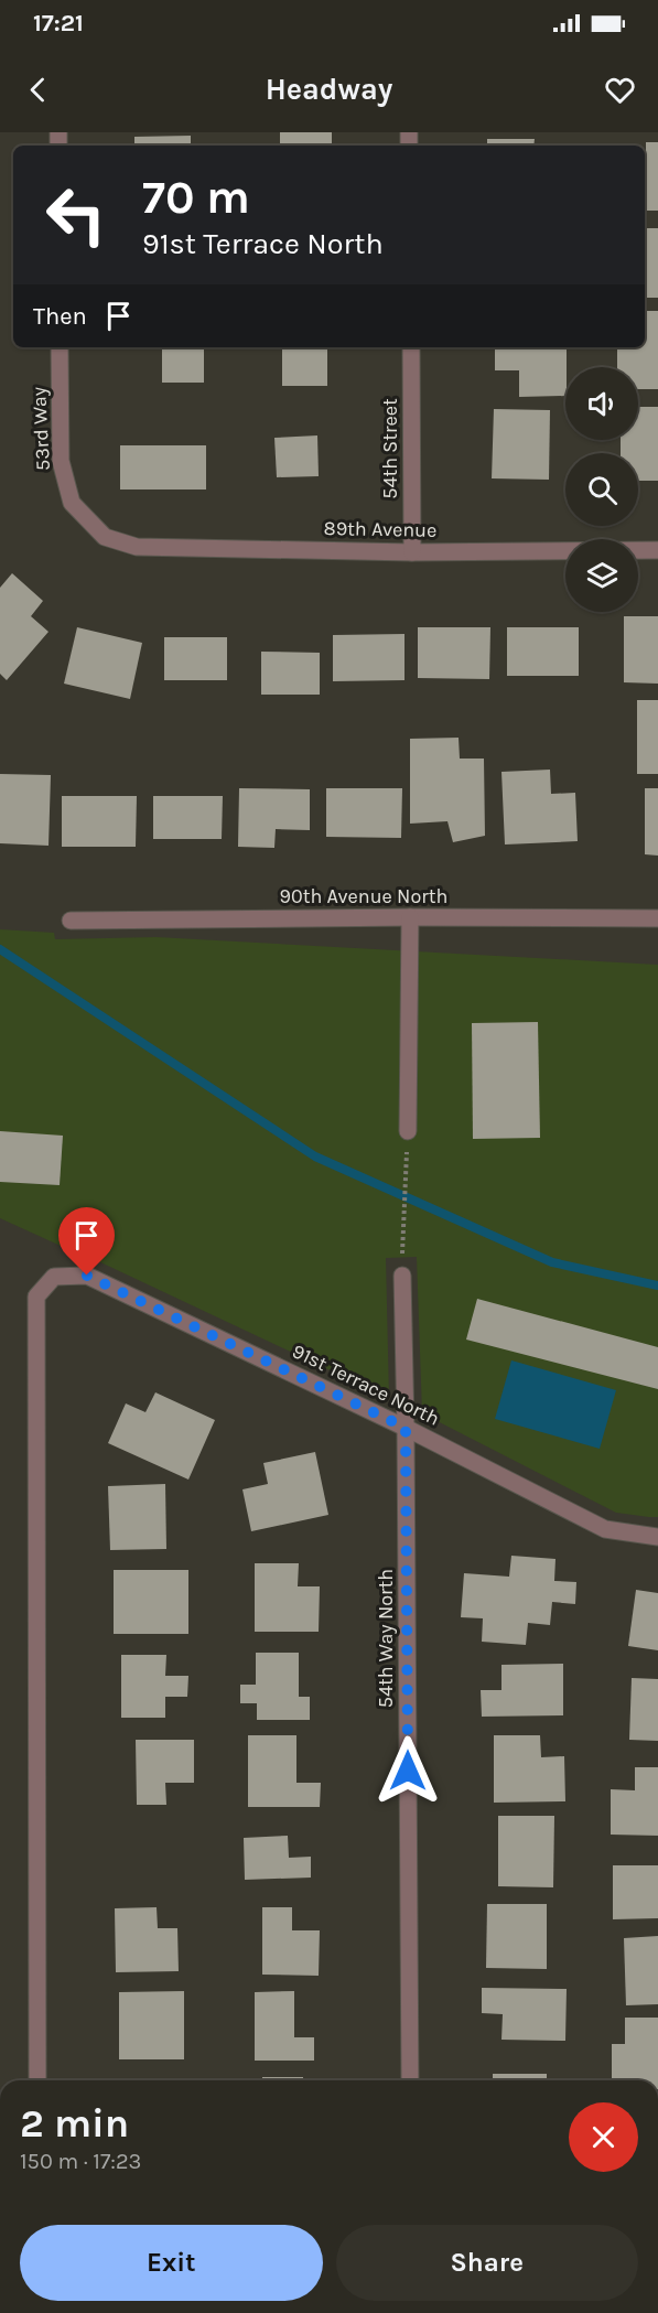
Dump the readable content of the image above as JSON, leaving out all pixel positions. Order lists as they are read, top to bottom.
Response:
{
  "streets": {
    "street": [
      "53rd Way",
      "54th Street",
      "89th Avenue",
      "90th Avenue North",
      "91st Terrace North",
      "54th Way North"
    ]
  },
  "crossings": [
    ["53rd Way", "89th Avenue"],
    ["54th Street", "89th Avenue"],
    ["91st Terrace North", "54th Way North"]
  ],
  "page": {
    "status": "17:21",
    "header": "Headway",
    "turn": ["70 m", "91st Terrace North"],
    "then": "Then",
    "heading": ["2 min", "150 m · 17:23"],
    "buttons": ["Exit", "Share"]
  }
}
